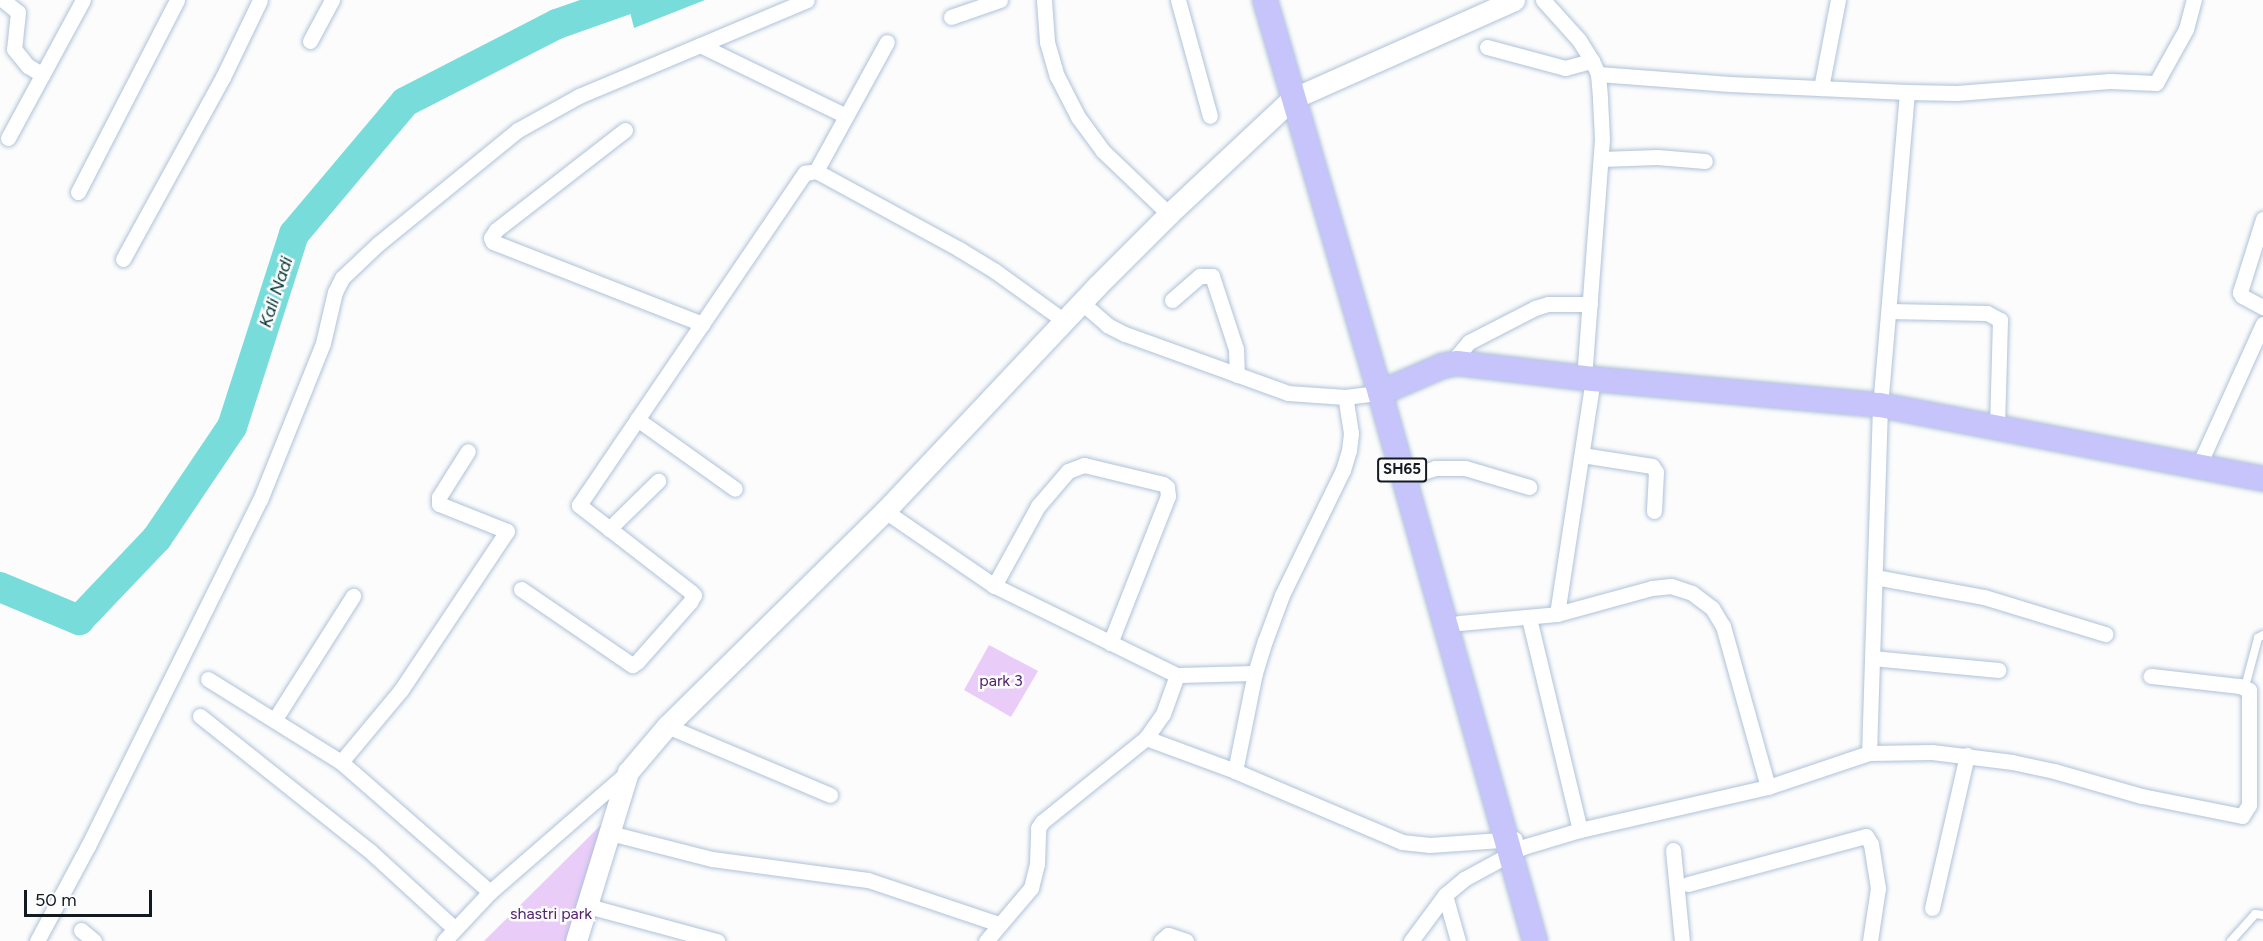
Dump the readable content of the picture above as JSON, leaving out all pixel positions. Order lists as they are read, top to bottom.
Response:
{
  "streets": {
    "main road": ["SH65"]
  },
  "water": ["Kali Nadi"],
  "parks": ["park 3", "shastri park"],
  "scale_bar": "50 m"
}
